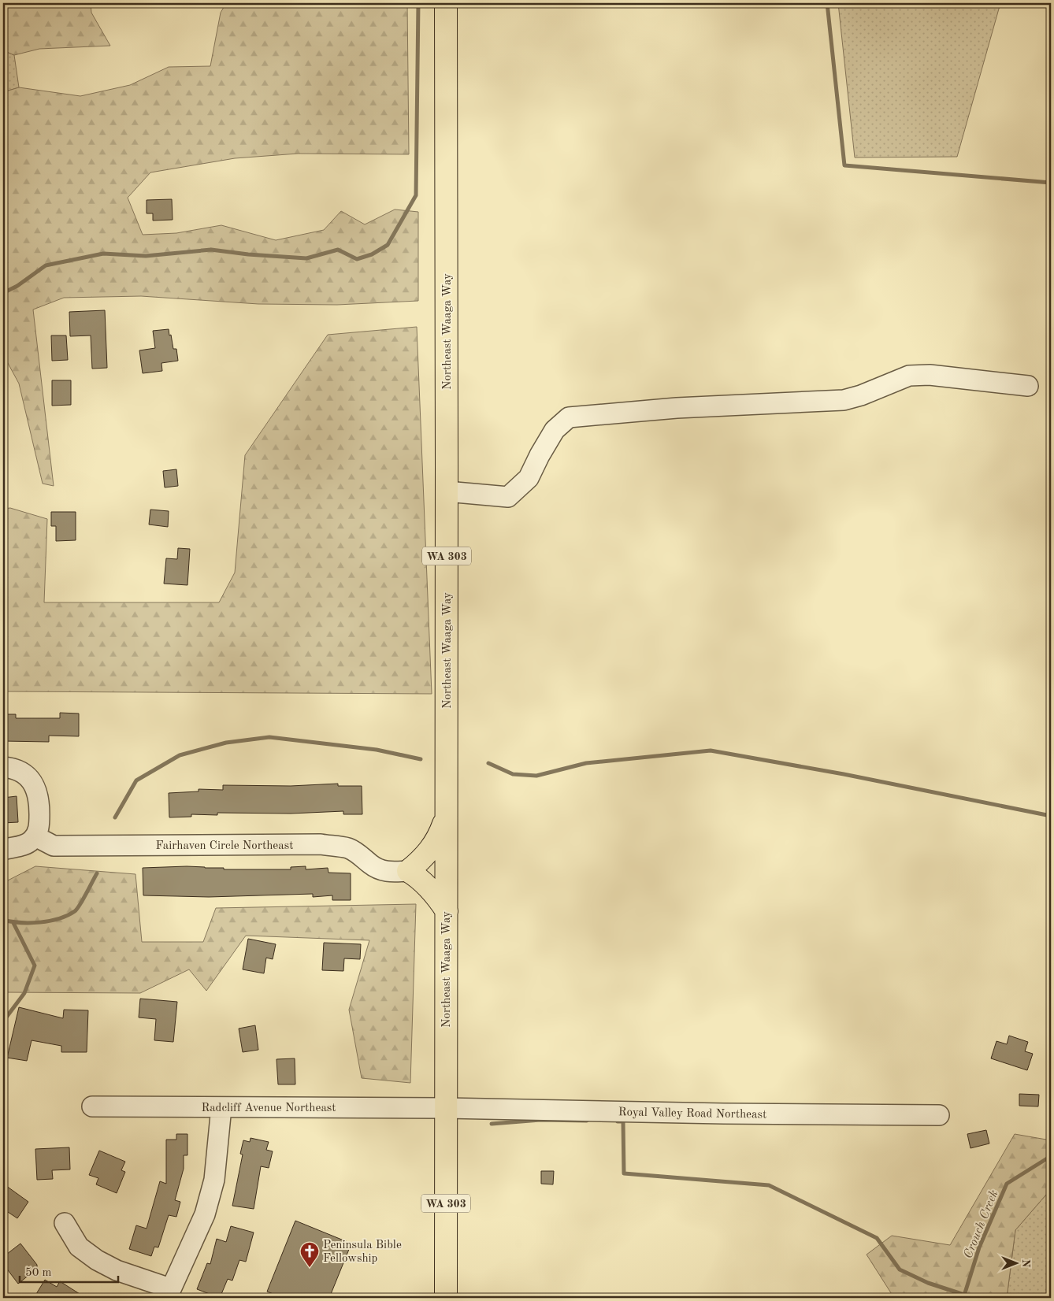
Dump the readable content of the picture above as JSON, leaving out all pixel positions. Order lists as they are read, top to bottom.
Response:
{
  "streets": {
    "highway": ["Northeast Waaga Way", "WA 303"],
    "street": ["Fairhaven Circle Northeast", "Radcliff Avenue Northeast", "Royal Valley Road Northeast"]
  },
  "crossings": [
    ["Northeast Waaga Way", "Radcliff Avenue Northeast"],
    ["Northeast Waaga Way", "Royal Valley Road Northeast"],
    ["Radcliff Avenue Northeast", "Royal Valley Road Northeast"]
  ],
  "water": ["Crouch Creek"],
  "places": {
    "church": ["Peninsula Bible Fellowship"]
  },
  "scale_bar": "50 m",
  "north": "right"
}
